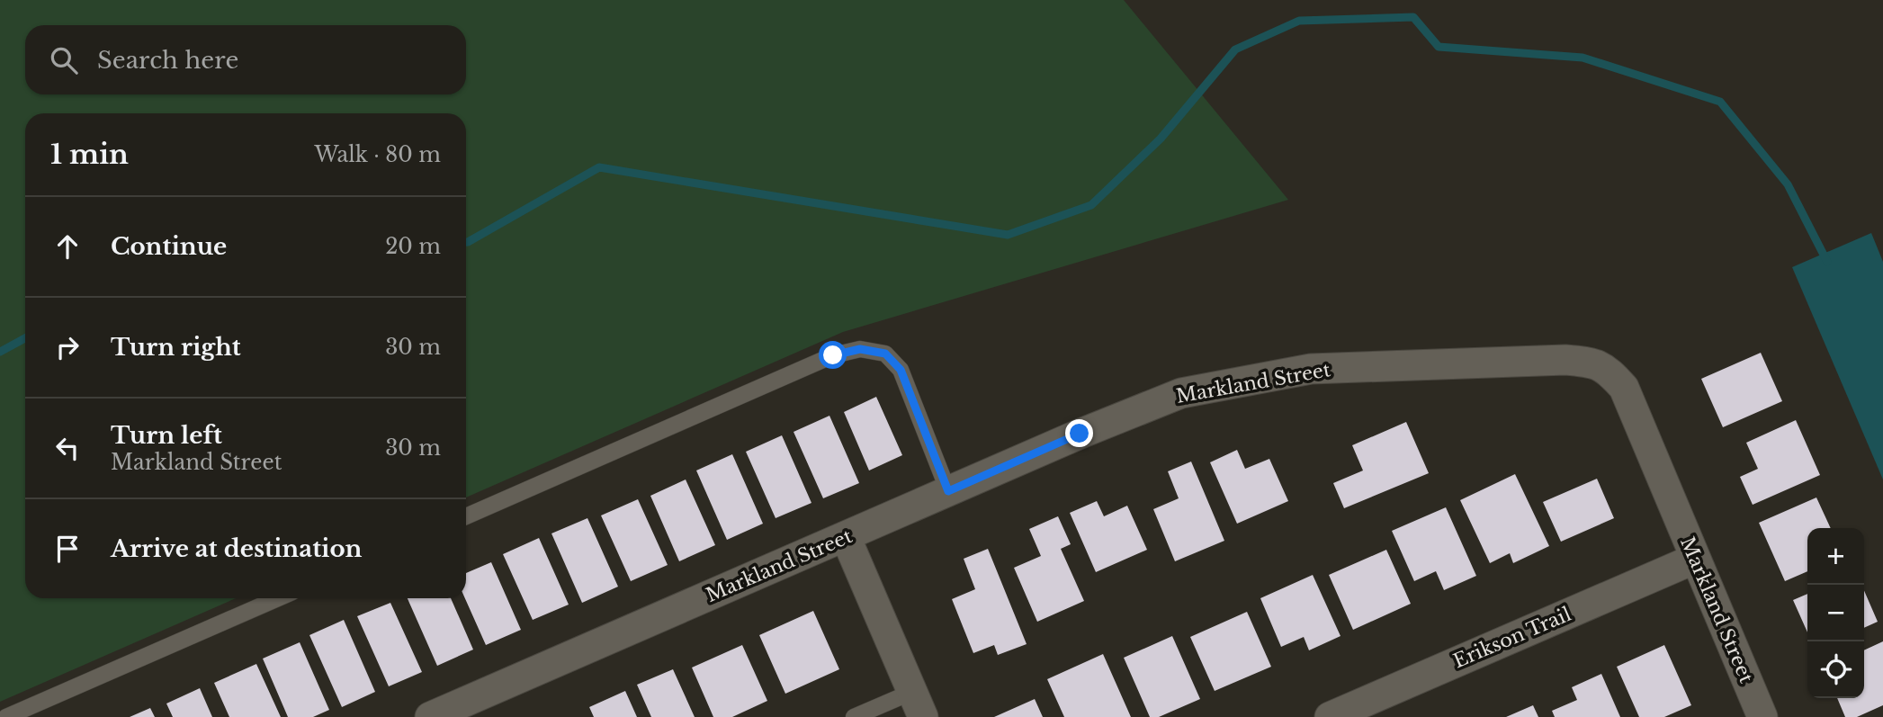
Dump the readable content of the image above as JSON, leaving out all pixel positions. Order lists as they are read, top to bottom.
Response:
{
  "streets": {
    "street": ["Markland Street", "Erikson Trail"]
  },
  "crossings": [
    ["Markland Street", "Erikson Trail"]
  ],
  "page": {
    "search": "Search here",
    "heading": ["1 min", "Walk · 80 m"],
    "list": [
      ["Continue", "20 m"],
      ["Turn right", "30 m"],
      ["Turn left", "Markland Street", "30 m"],
      "Arrive at destination"
    ],
    "map_buttons": ["+", "−"]
  }
}
